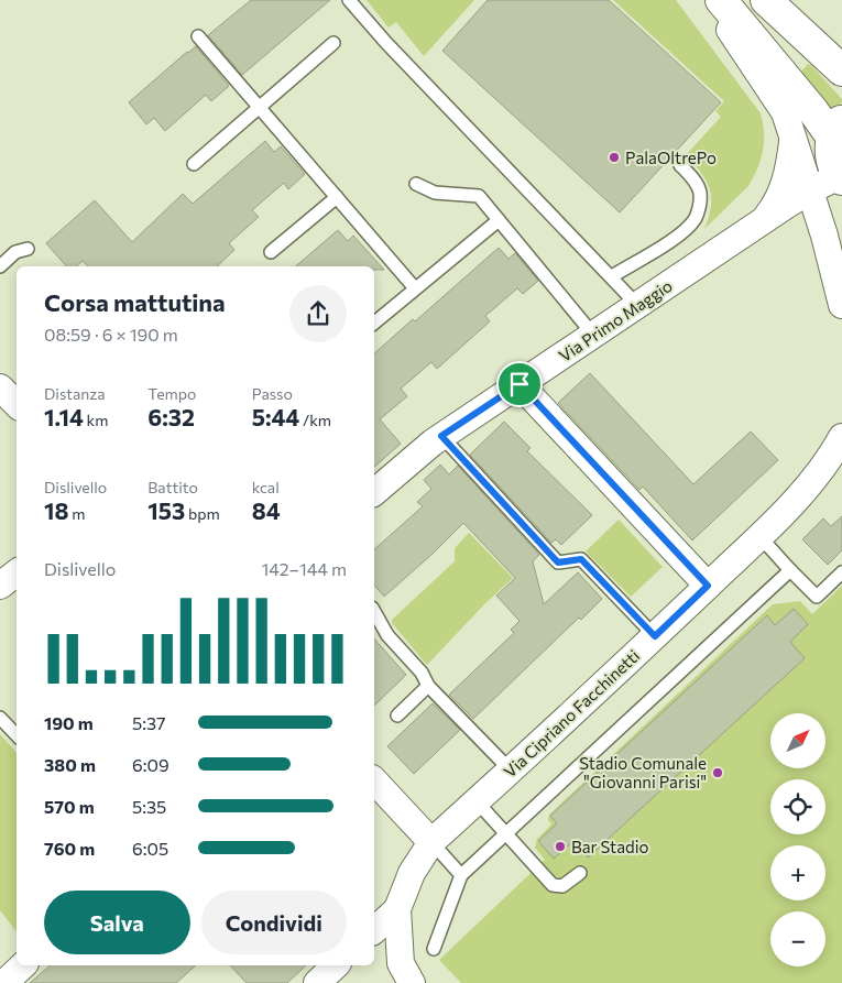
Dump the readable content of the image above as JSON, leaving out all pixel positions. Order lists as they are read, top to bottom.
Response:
{
  "streets": {
    "street": ["Via Primo Maggio", "Via Cipriano Facchinetti"]
  },
  "places": ["PalaOltrePo", "Stadio Comunale \"Giovanni Parisi\"", "Bar Stadio"],
  "north": "top right",
  "page": {
    "heading": ["Corsa mattutina", "08:59 · 6 × 190 m"],
    "stats": [
      ["Distanza", "1.14 km"],
      ["Tempo", "6:32"],
      ["Passo", "5:44 /km"],
      ["Dislivello", "18 m"],
      ["Battito", "153 bpm"],
      ["kcal", "84"]
    ],
    "chart": ["Dislivello", "142–144 m"],
    "list": [
      {
        "name": "190 m",
        "note": "5:37"
      },
      {
        "name": "380 m",
        "note": "6:09"
      },
      {
        "name": "570 m",
        "note": "5:35"
      },
      {
        "name": "760 m",
        "note": "6:05"
      }
    ],
    "map_buttons": ["+", "−"],
    "buttons": ["Salva", "Condividi"]
  }
}
